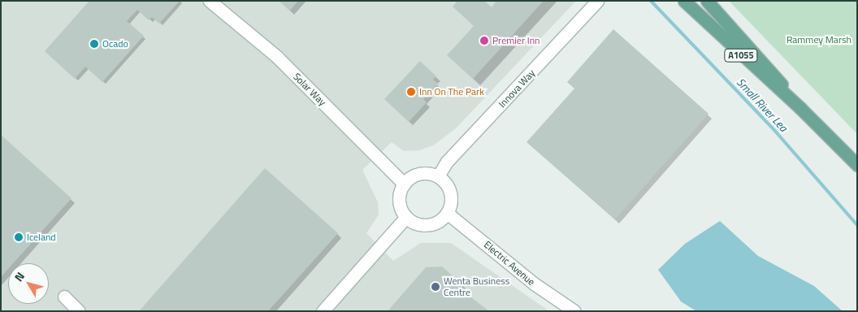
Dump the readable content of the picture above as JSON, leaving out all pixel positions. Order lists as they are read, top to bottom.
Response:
{
  "streets": {
    "main road": ["A1055"],
    "street": ["Innova Way", "Solar Way", "Electric Avenue"]
  },
  "crossings": [
    ["Innova Way", "Solar Way"],
    ["Innova Way", "Electric Avenue"],
    ["Solar Way", "Electric Avenue"]
  ],
  "water": ["Small River Lea"],
  "parks": ["Rammey Marsh"],
  "places": [
    "Premier Inn",
    "Ocado",
    "Inn On The Park",
    "Iceland",
    "Wenta Business Centre"
  ],
  "north": "top left"
}
